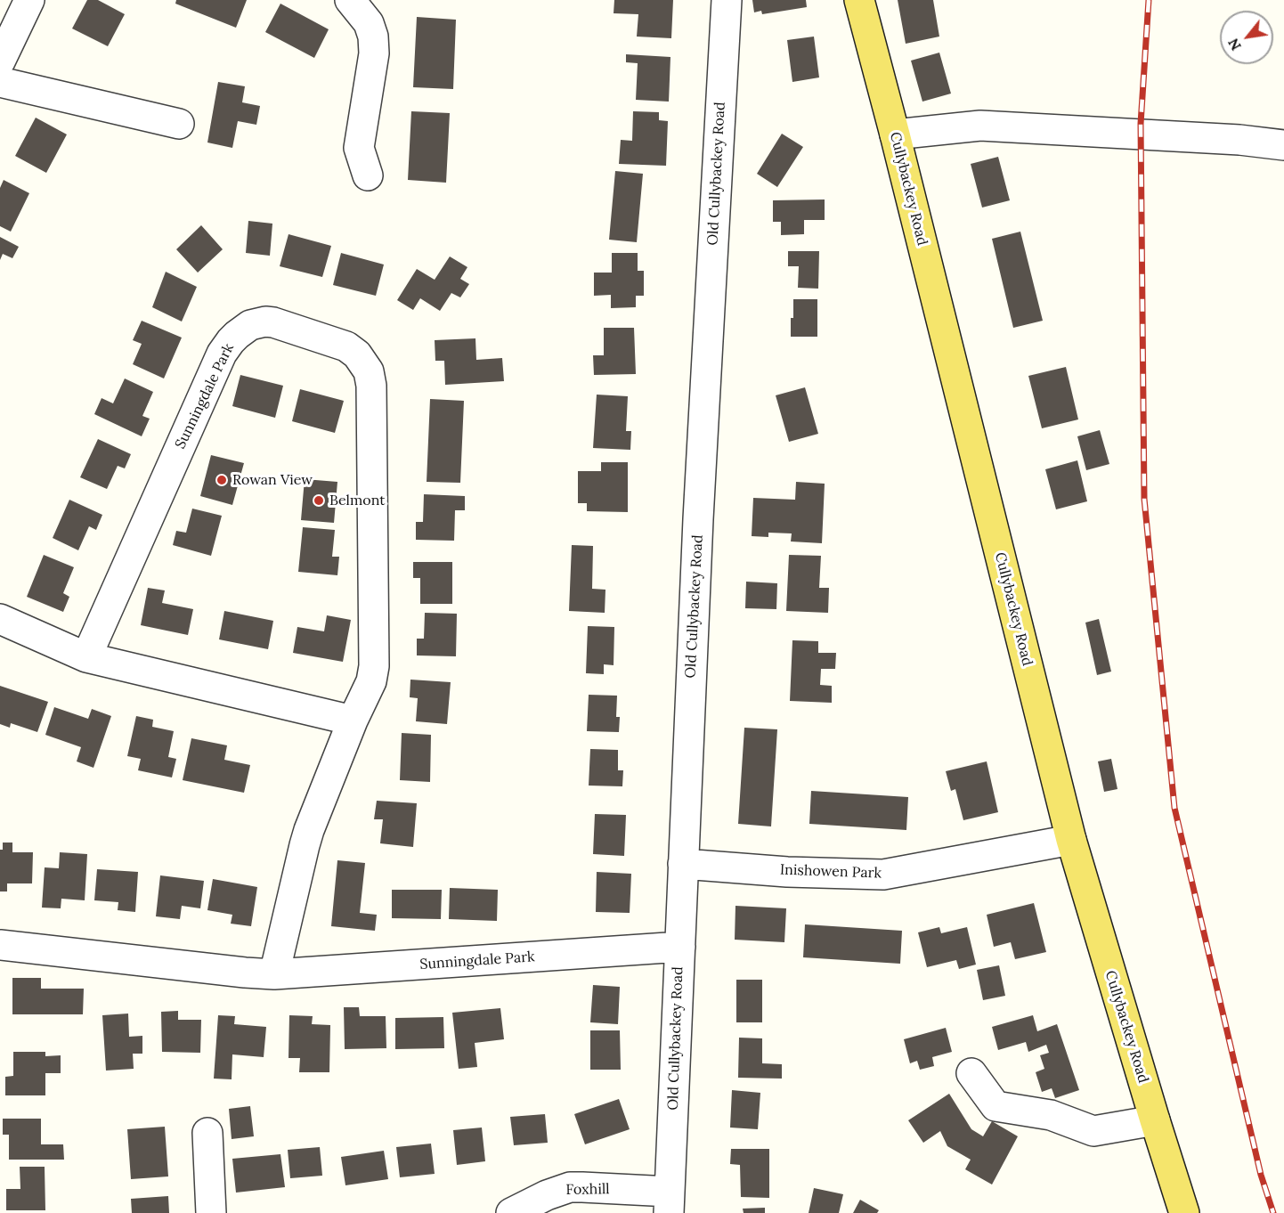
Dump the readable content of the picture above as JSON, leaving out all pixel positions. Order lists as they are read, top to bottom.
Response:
{
  "streets": {
    "main road": ["Cullybackey Road"],
    "street": [
      "Old Cullybackey Road",
      "Sunningdale Park",
      "Inishowen Park",
      "Foxhill"
    ]
  },
  "crossings": [
    ["Old Cullybackey Road", "Sunningdale Park"],
    ["Old Cullybackey Road", "Inishowen Park"],
    ["Old Cullybackey Road", "Foxhill"],
    ["Cullybackey Road", "Inishowen Park"]
  ],
  "places": ["Rowan View", "Belmont"],
  "north": "bottom left"
}
